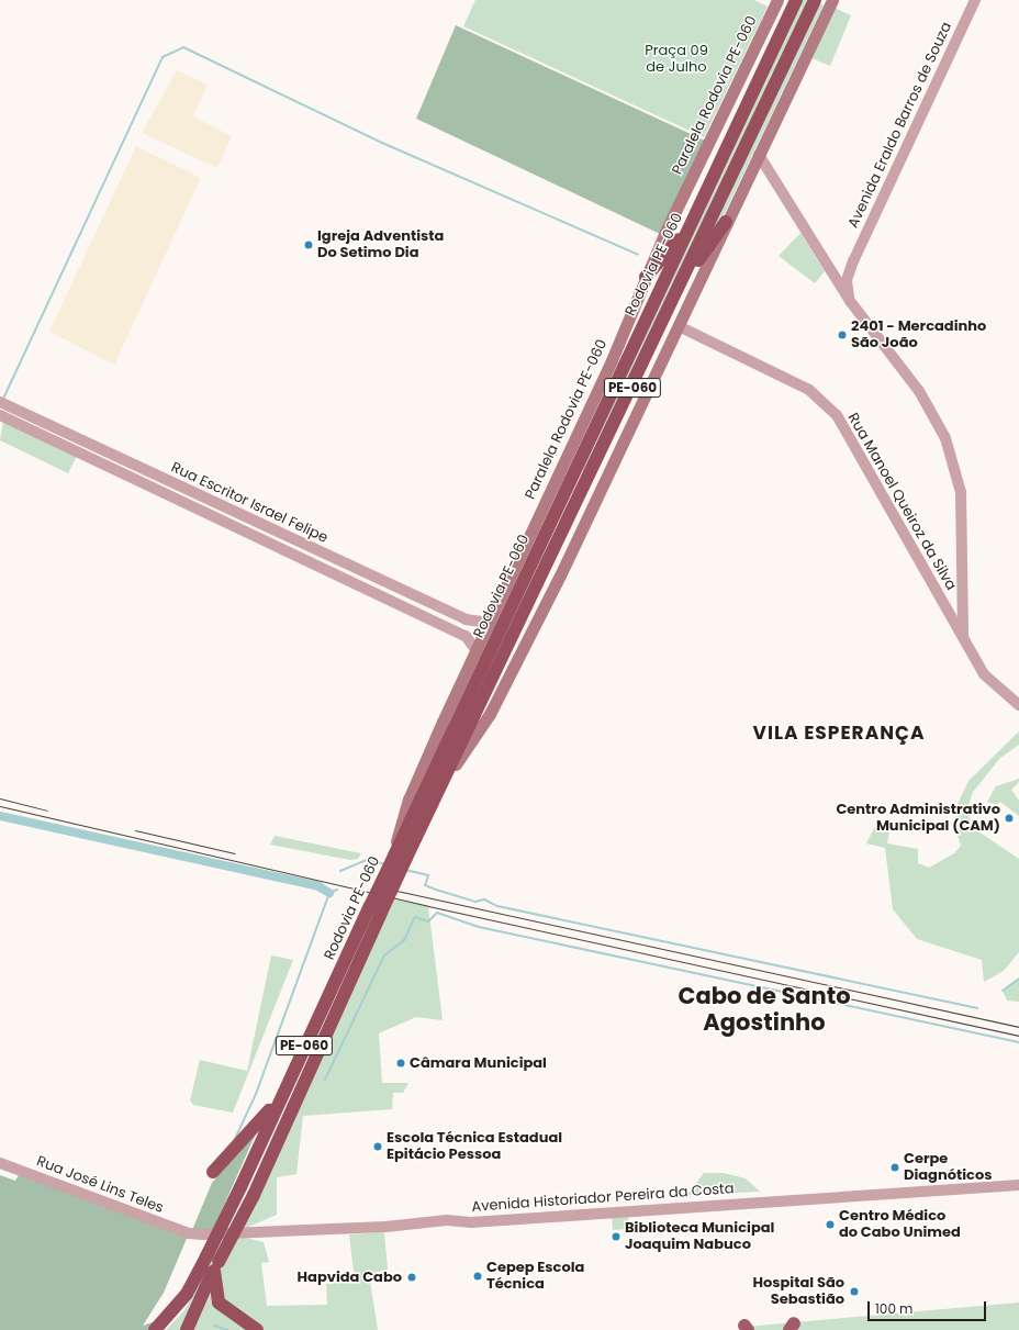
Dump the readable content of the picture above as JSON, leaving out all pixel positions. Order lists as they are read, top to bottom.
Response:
{
  "streets": {
    "highway": ["Rodovia PE-060", "PE-060"],
    "main road": ["Paralela Rodovia PE-060"],
    "street": [
      "Avenida Eraldo Barros de Souza",
      "Rua Manoel Queiroz da Silva",
      "Rua Escritor Israel Felipe",
      "Rua José Lins Teles",
      "Avenida Historiador Pereira da Costa"
    ]
  },
  "crossings": [
    ["Paralela Rodovia PE-060", "Rodovia PE-060"],
    ["Paralela Rodovia PE-060", "PE-060"],
    ["Paralela Rodovia PE-060", "Rua Escritor Israel Felipe"],
    ["Rodovia PE-060", "PE-060"],
    ["PE-060", "Rua Manoel Queiroz da Silva"],
    ["Rua José Lins Teles", "Avenida Historiador Pereira da Costa"]
  ],
  "districts": ["VILA ESPERANÇA", "Cabo de Santo Agostinho"],
  "parks": ["Praça 09 de Julho"],
  "places": [
    "Igreja Adventista Do Setimo Dia",
    "2401 - Mercadinho São João",
    "Centro Administrativo Municipal (CAM)",
    "Câmara Municipal",
    "Escola Técnica Estadual Epitácio Pessoa",
    "Cerpe Diagnóticos",
    "Centro Médico do Cabo Unimed",
    "Biblioteca Municipal Joaquim Nabuco",
    "Cepep Escola Técnica",
    "Hapvida Cabo",
    "Hospital São Sebastião"
  ],
  "scale_bar": "100 m"
}
